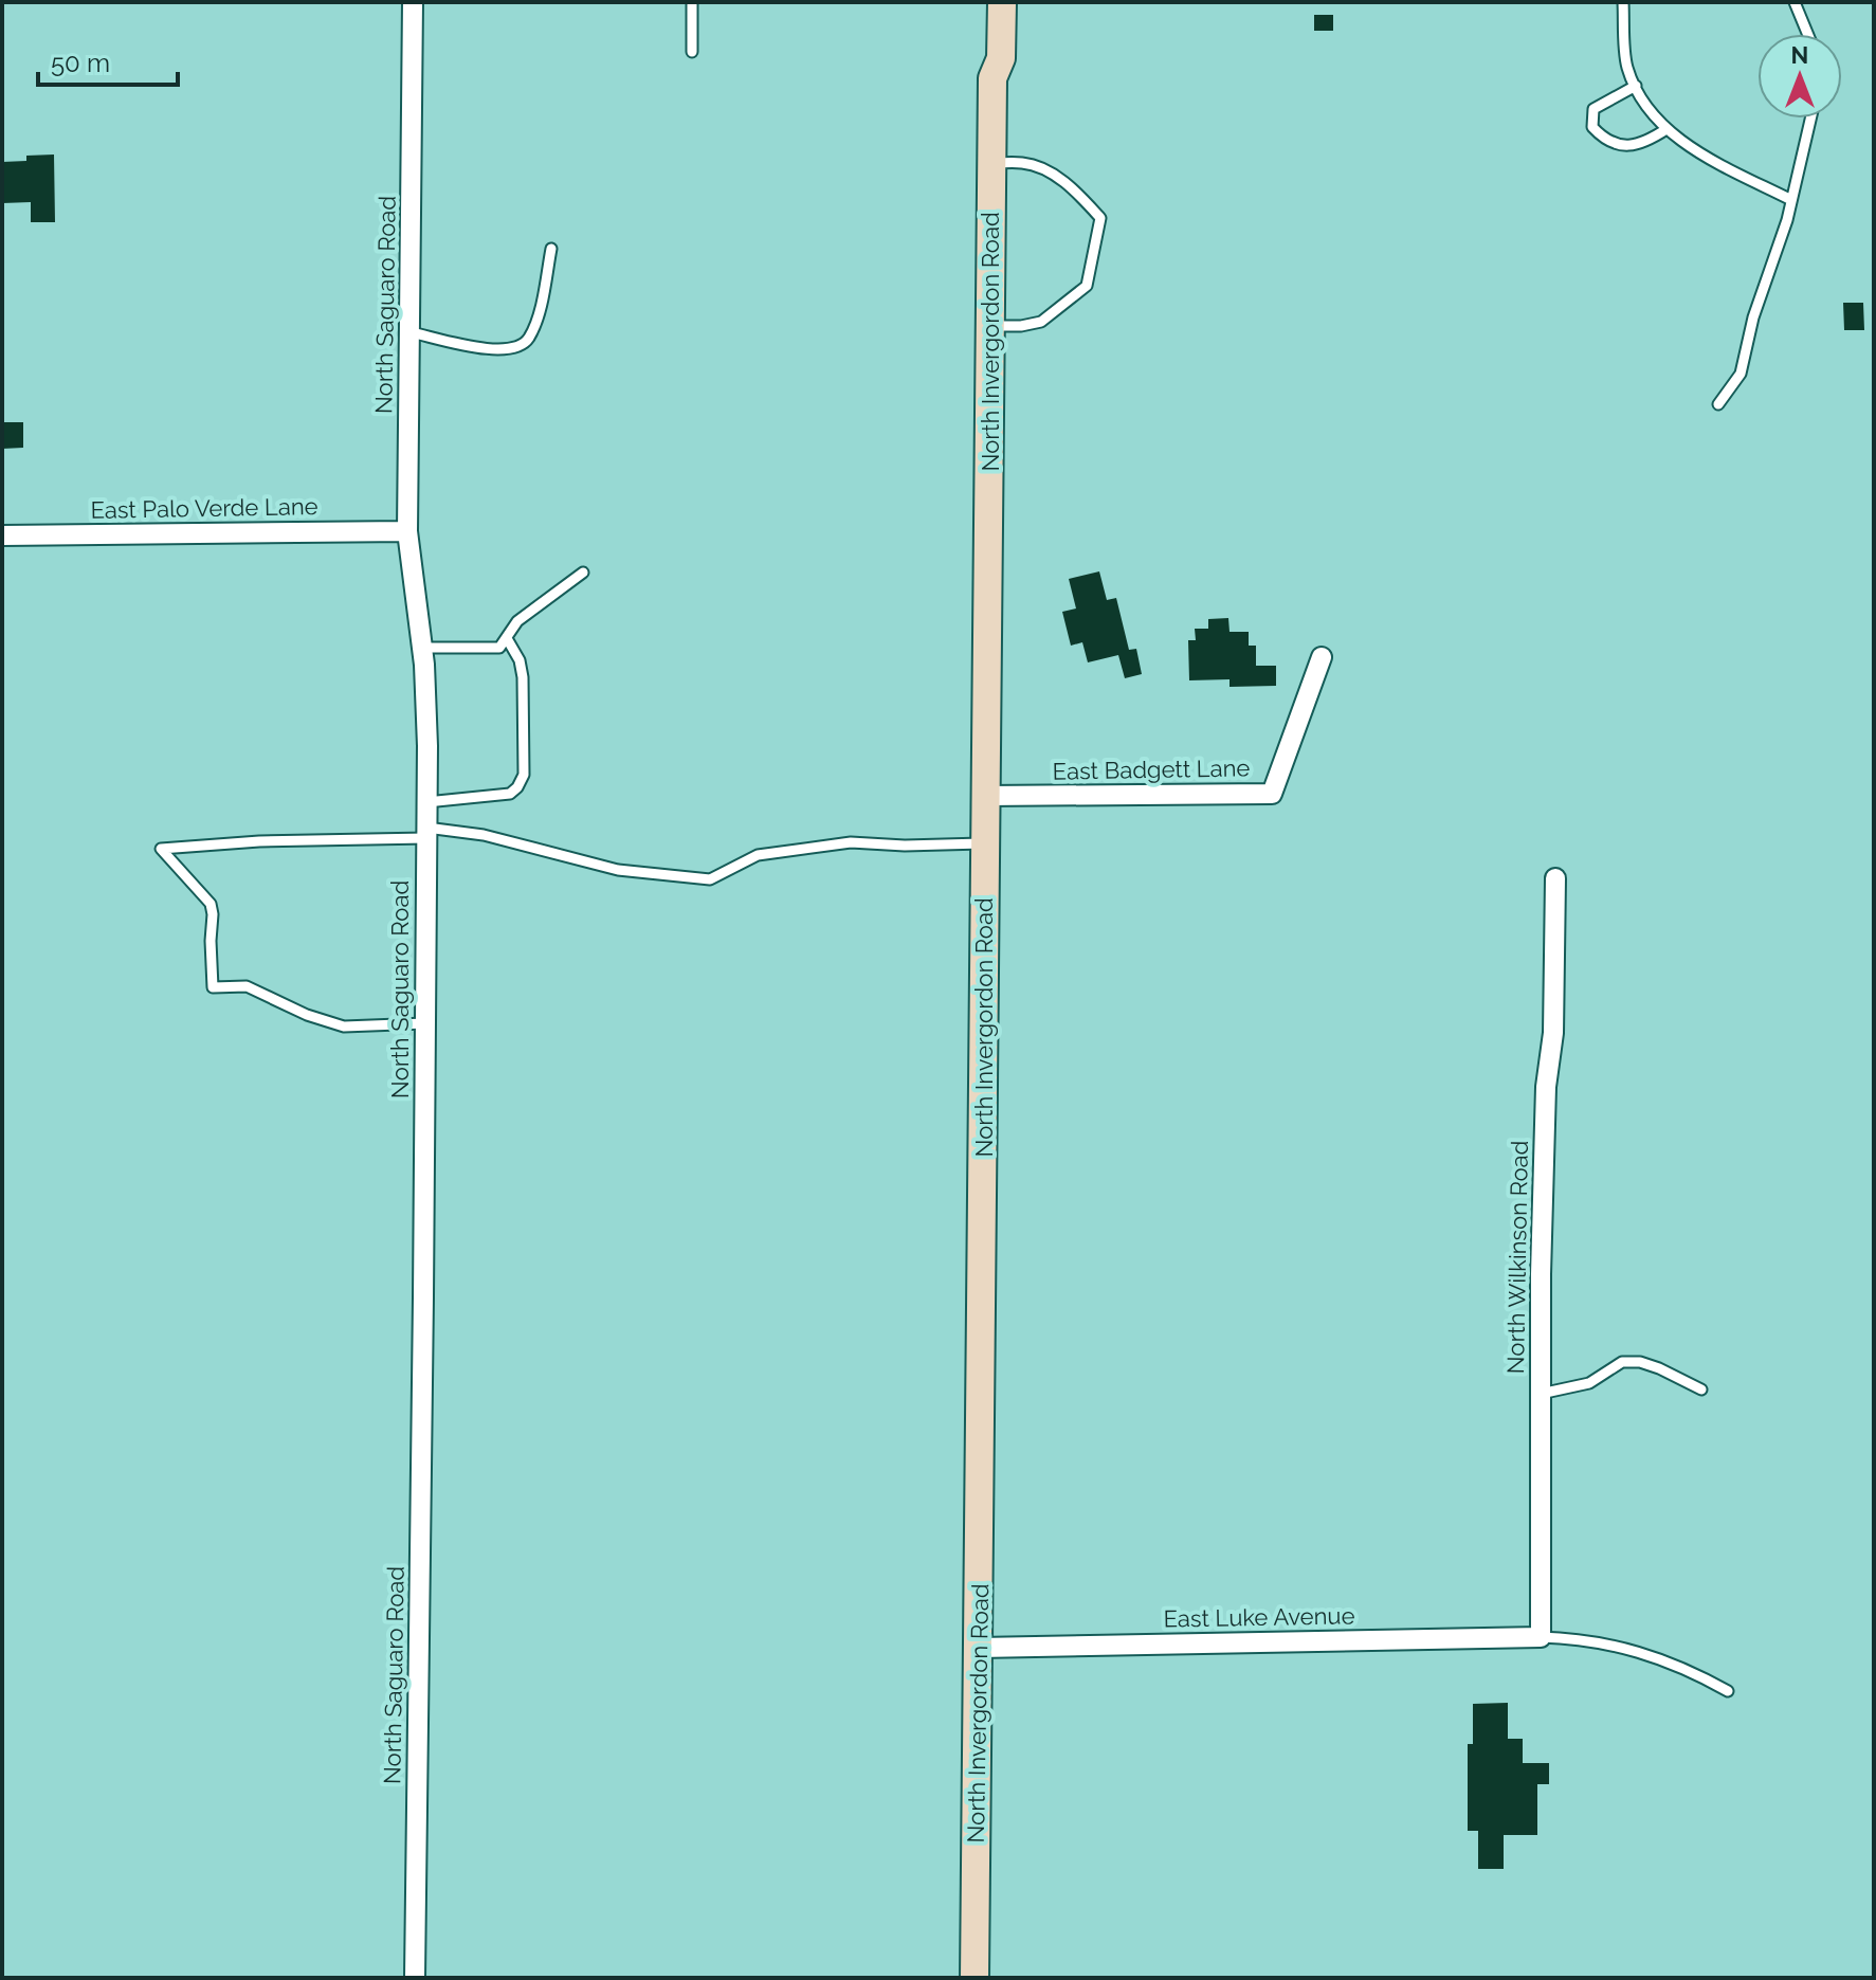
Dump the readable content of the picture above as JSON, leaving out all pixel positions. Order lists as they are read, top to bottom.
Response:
{
  "streets": {
    "street": [
      "North Saguaro Road",
      "North Invergordon Road",
      "East Palo Verde Lane",
      "East Badgett Lane",
      "North Wilkinson Road",
      "East Luke Avenue"
    ]
  },
  "crossings": [
    ["North Saguaro Road", "East Palo Verde Lane"],
    ["North Invergordon Road", "East Badgett Lane"],
    ["North Invergordon Road", "East Luke Avenue"],
    ["North Wilkinson Road", "East Luke Avenue"]
  ],
  "scale_bar": "50 m",
  "north": "top"
}
